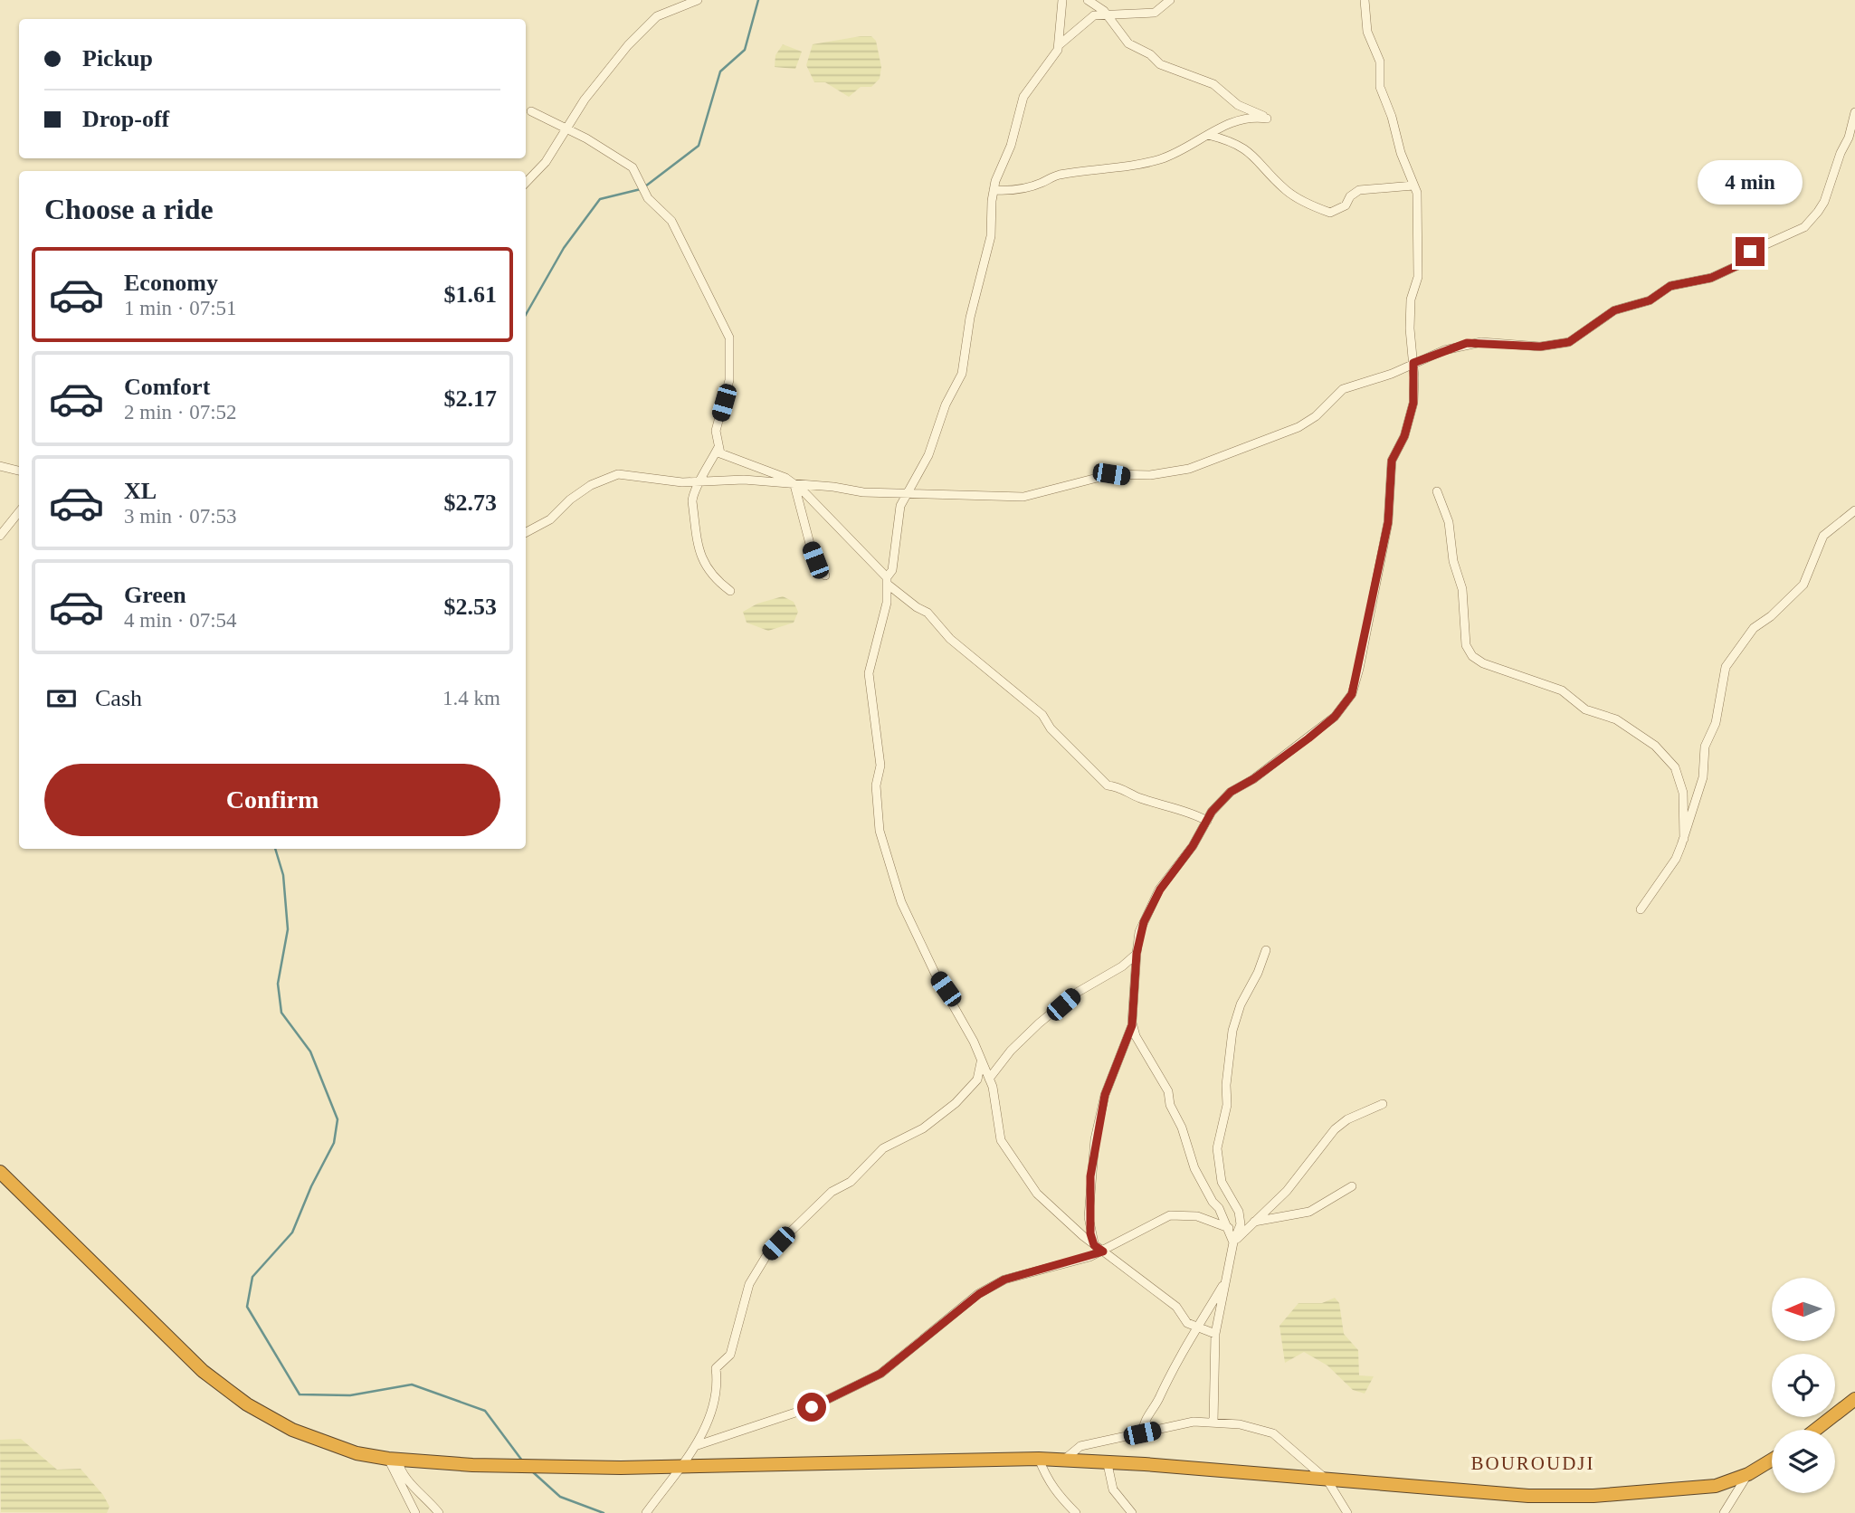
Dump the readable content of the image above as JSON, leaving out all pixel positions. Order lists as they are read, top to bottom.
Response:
{
  "districts": ["BOUROUDJI"],
  "north": "left",
  "page": {
    "banner": ["Pickup", "Drop-off"],
    "bubble": "4 min",
    "heading": "Choose a ride",
    "list": [
      {
        "name": "Economy",
        "note": "1 min · 07:51",
        "value": "$1.61"
      },
      {
        "name": "Comfort",
        "note": "2 min · 07:52",
        "value": "$2.17"
      },
      {
        "name": "XL",
        "note": "3 min · 07:53",
        "value": "$2.73"
      },
      {
        "name": "Green",
        "note": "4 min · 07:54",
        "value": "$2.53"
      }
    ],
    "pay": ["Cash", "1.4 km"],
    "buttons": "Confirm"
  }
}
